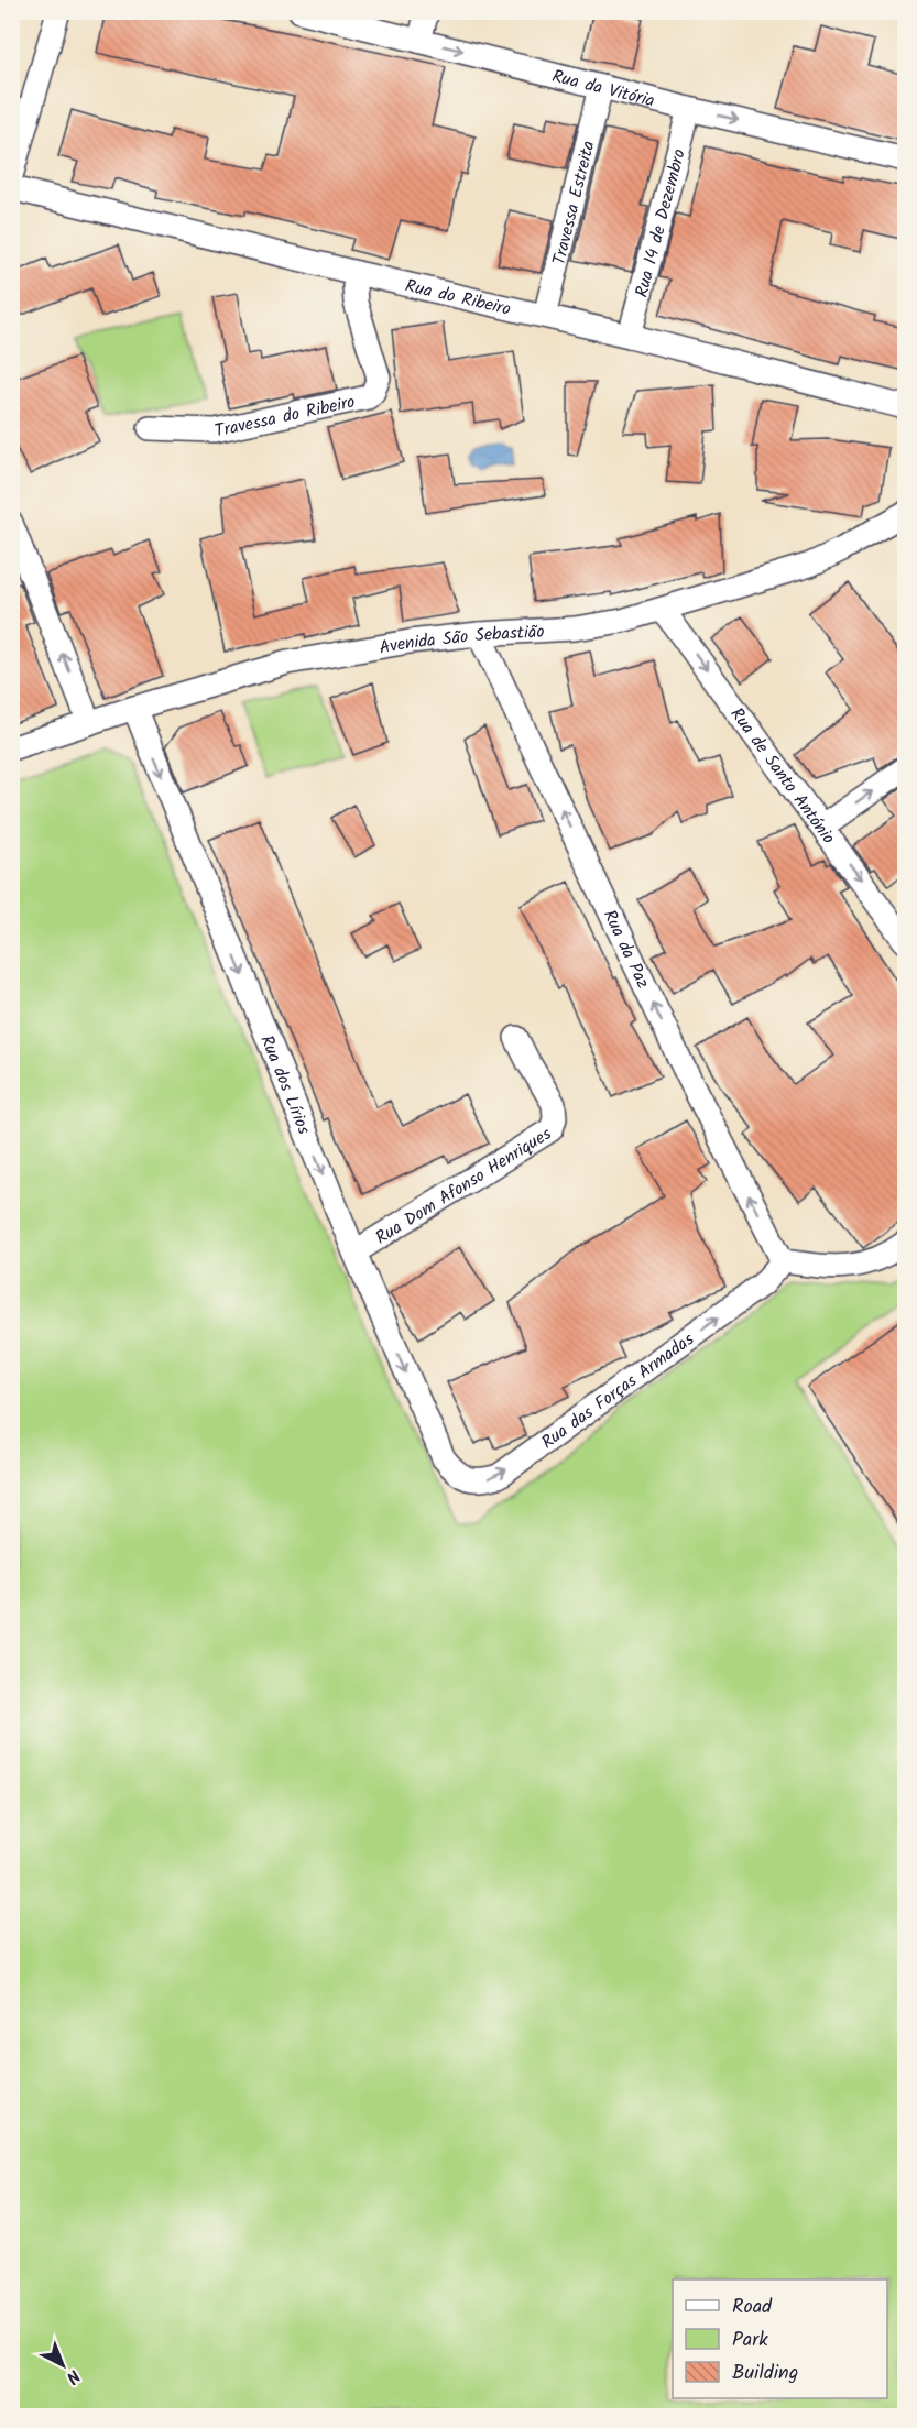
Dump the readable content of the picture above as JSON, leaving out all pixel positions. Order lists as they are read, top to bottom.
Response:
{
  "streets": {
    "street": [
      "Rua da Vitória",
      "Travessa Estreita",
      "Rua 14 de Dezembro",
      "Rua do Ribeiro",
      "Travessa do Ribeiro",
      "Avenida São Sebastião",
      "Rua de Santo António",
      "Rua da Paz",
      "Rua dos Lírios",
      "Rua Dom Afonso Henriques",
      "Rua das Forças Armadas"
    ]
  },
  "crossings": [
    ["Rua da Vitória", "Travessa Estreita"],
    ["Rua da Vitória", "Rua 14 de Dezembro"],
    ["Travessa Estreita", "Rua do Ribeiro"],
    ["Rua 14 de Dezembro", "Rua do Ribeiro"],
    ["Rua do Ribeiro", "Travessa do Ribeiro"],
    ["Avenida São Sebastião", "Rua de Santo António"],
    ["Avenida São Sebastião", "Rua da Paz"],
    ["Avenida São Sebastião", "Rua dos Lírios"],
    ["Rua da Paz", "Rua das Forças Armadas"],
    ["Rua dos Lírios", "Rua Dom Afonso Henriques"],
    ["Rua dos Lírios", "Rua das Forças Armadas"]
  ],
  "one_way": [
    "Rua da Vitória",
    "Rua de Santo António",
    "Rua da Paz",
    "Rua dos Lírios",
    "Rua das Forças Armadas"
  ],
  "legend": ["Road", "Park", "Building"],
  "north": "bottom right"
}
